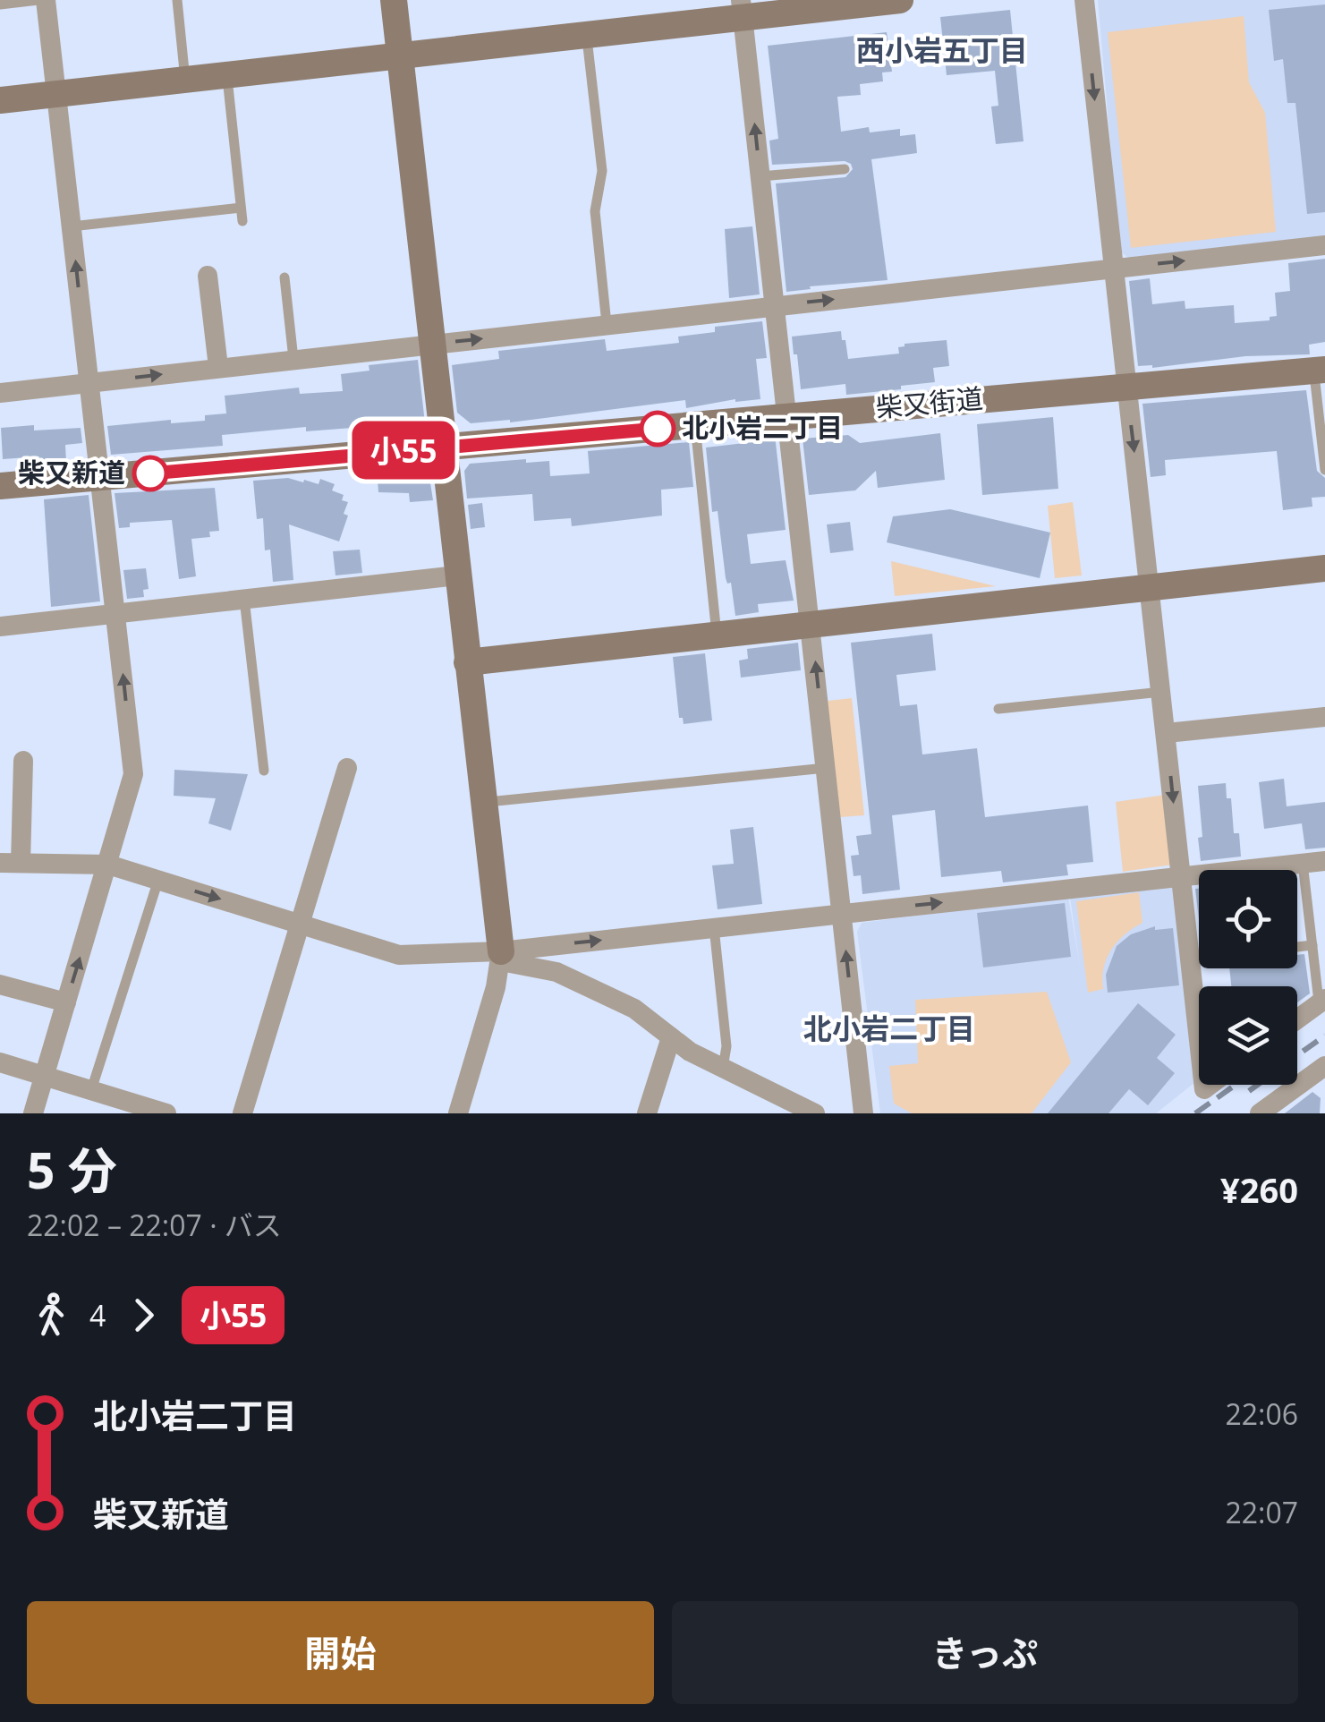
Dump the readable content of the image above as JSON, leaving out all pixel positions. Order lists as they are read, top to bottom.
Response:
{
  "streets": {
    "street": ["柴又街道"]
  },
  "districts": ["西小岩五丁目", "北小岩二丁目"],
  "places": ["北小岩二丁目", "柴又新道"],
  "lines": ["bus line 小55"],
  "page": {
    "on_map": "小55",
    "heading": ["5 分", "22:02 – 22:07 · バス", "¥260"],
    "legs": ["4", "小55"],
    "list": [
      {
        "name": "北小岩二丁目",
        "value": "22:06"
      },
      {
        "name": "柴又新道",
        "value": "22:07"
      }
    ],
    "buttons": ["開始", "きっぷ"]
  }
}
